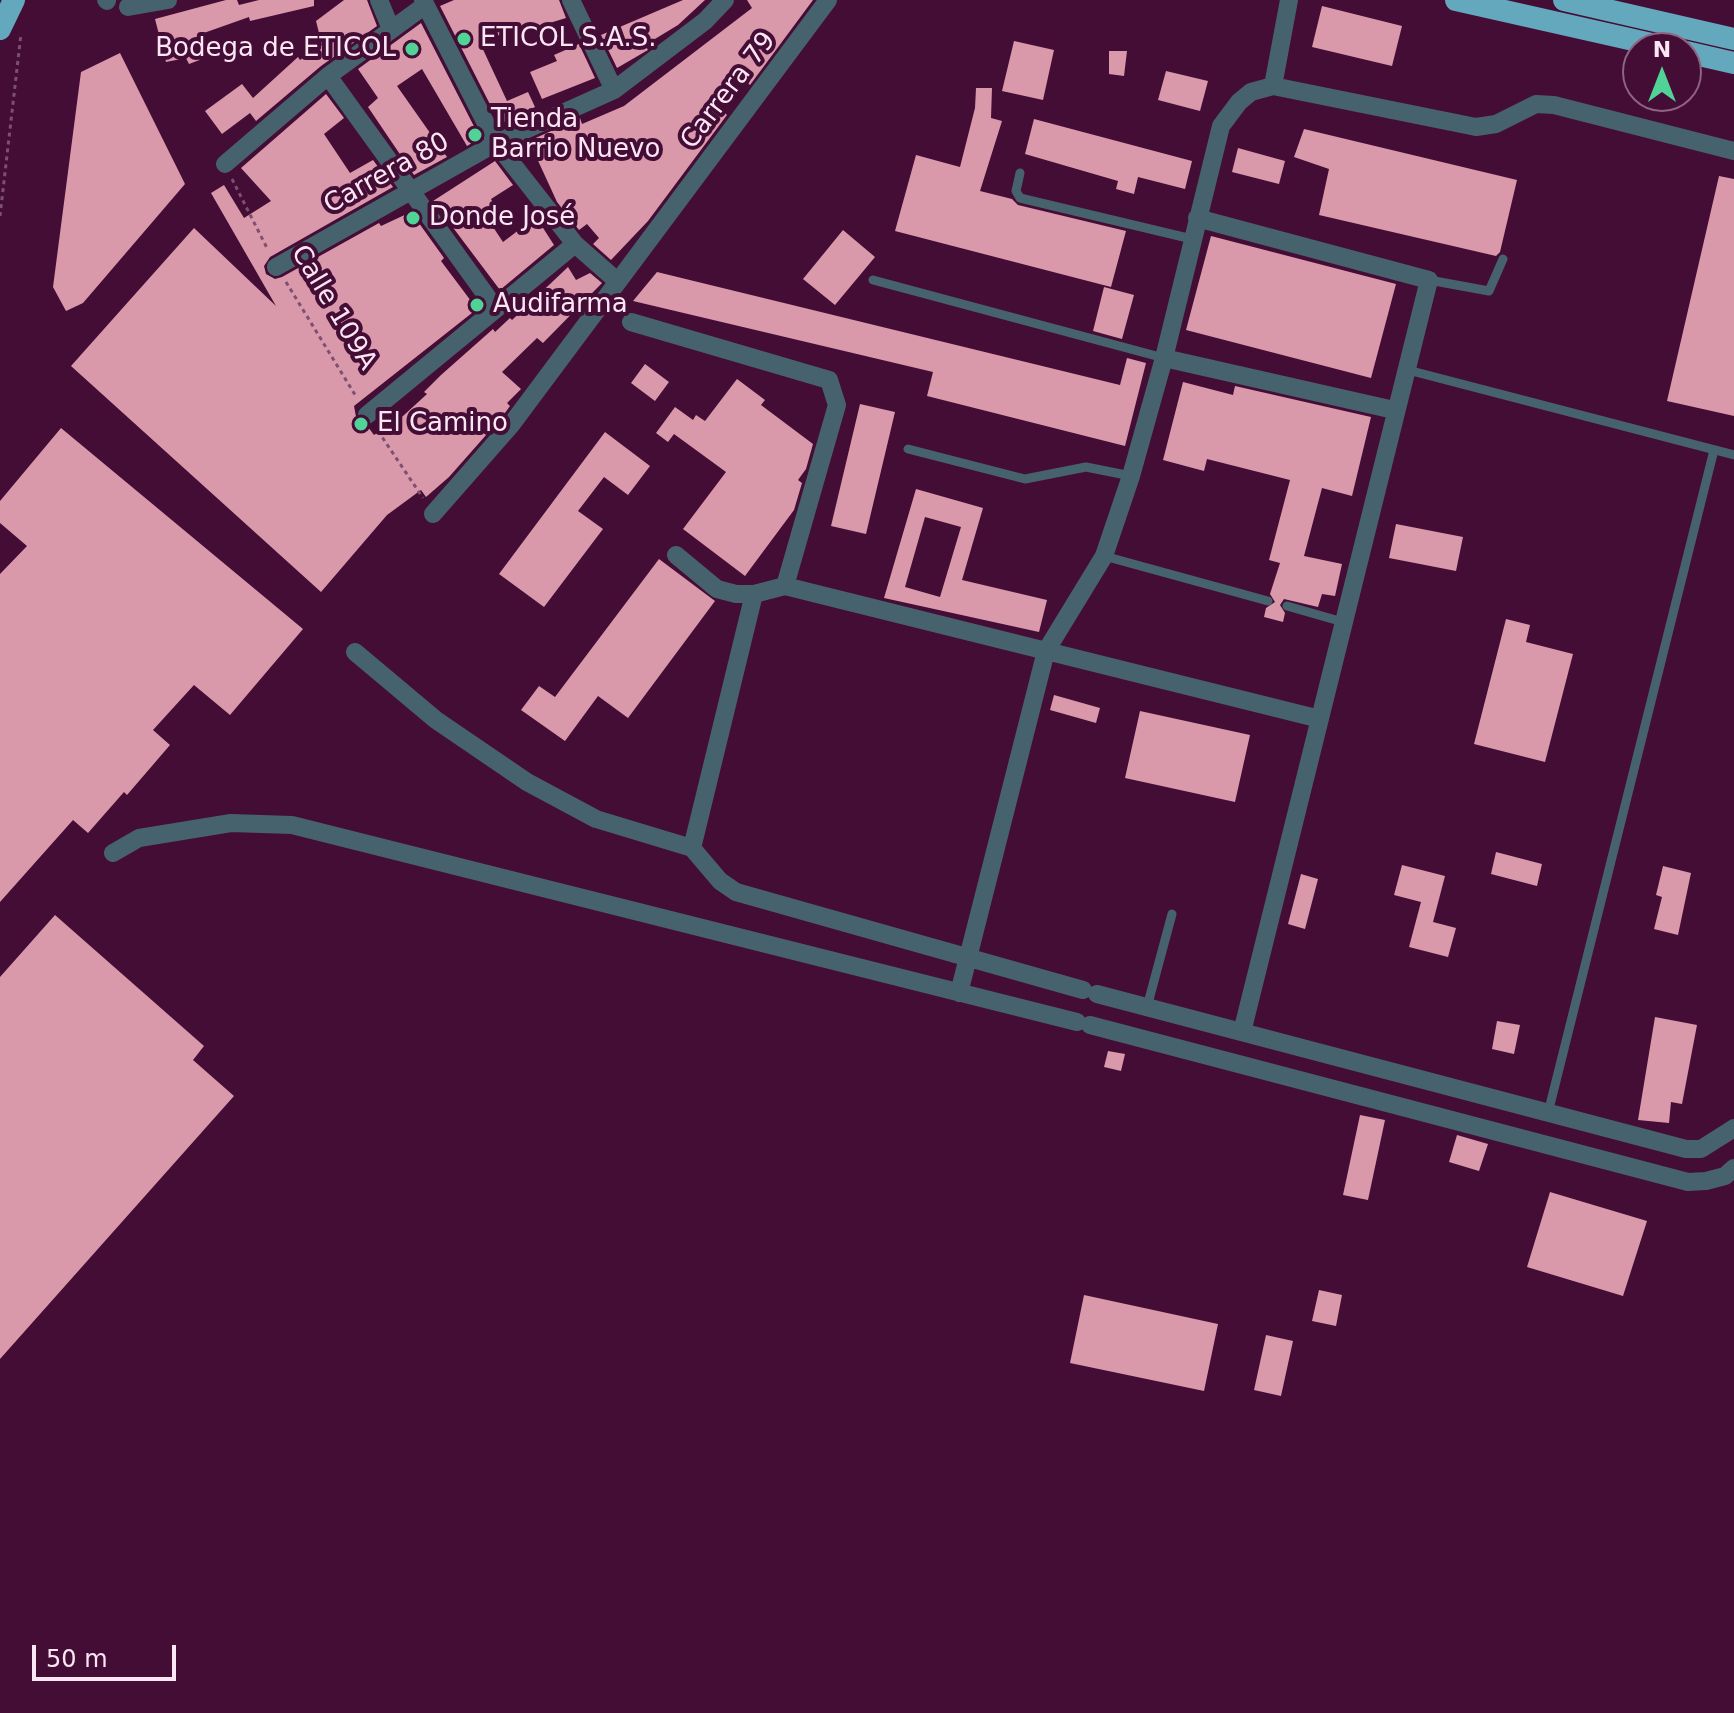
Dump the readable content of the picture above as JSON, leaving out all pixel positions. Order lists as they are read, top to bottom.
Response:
{
  "streets": {
    "street": ["Carrera 79", "Carrera 80"],
    "path": ["Calle 109A"]
  },
  "crossings": [
    ["Carrera 79", "Calle 109A"],
    ["Carrera 80", "Calle 109A"]
  ],
  "places": [
    "ETICOL S.A.S.",
    "Bodega de ETICOL",
    "Tienda Barrio Nuevo",
    "Donde José",
    "Audifarma",
    "El Camino"
  ],
  "scale_bar": "50 m",
  "north": "top"
}
